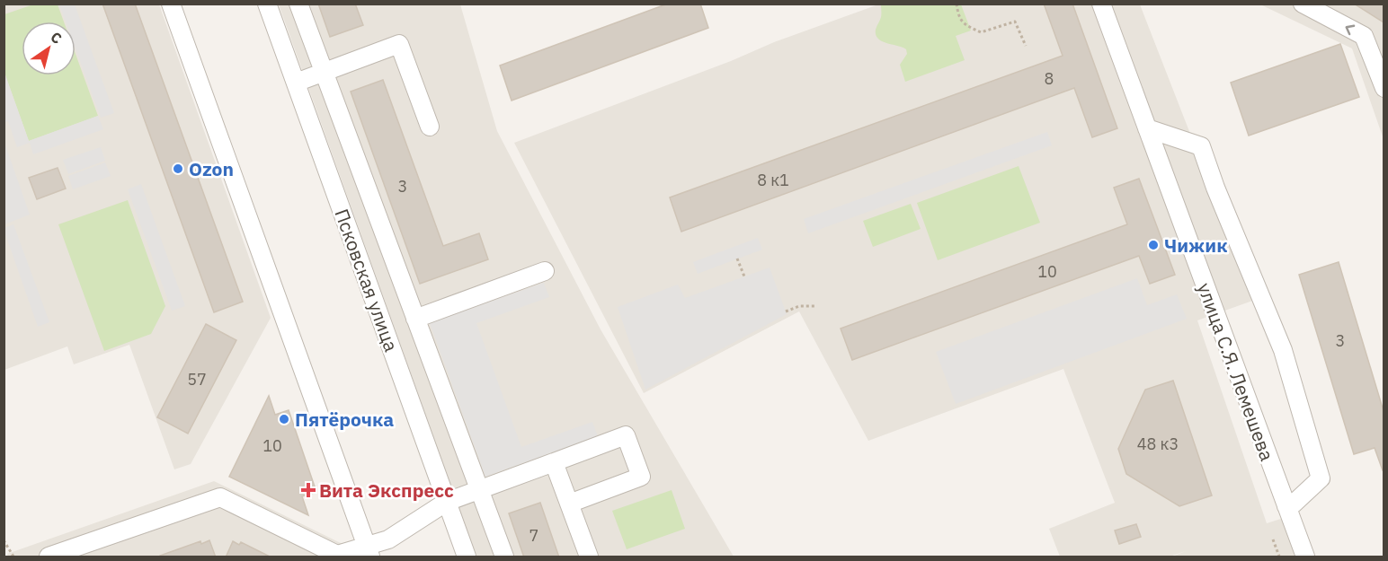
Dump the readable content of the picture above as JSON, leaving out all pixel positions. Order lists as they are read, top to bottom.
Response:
{
  "streets": {
    "street": ["Псковская улица", "улица С.Я. Лемешева"]
  },
  "places": {
    "other": ["Ozon", "Чижик", "Пятёрочка"],
    "health": ["Вита Экспресс"]
  },
  "house_numbers": [
    "8",
    "8 к1",
    "3",
    "10",
    "3",
    "57",
    "48 к3",
    "10",
    "7"
  ],
  "north": "top right"
}
